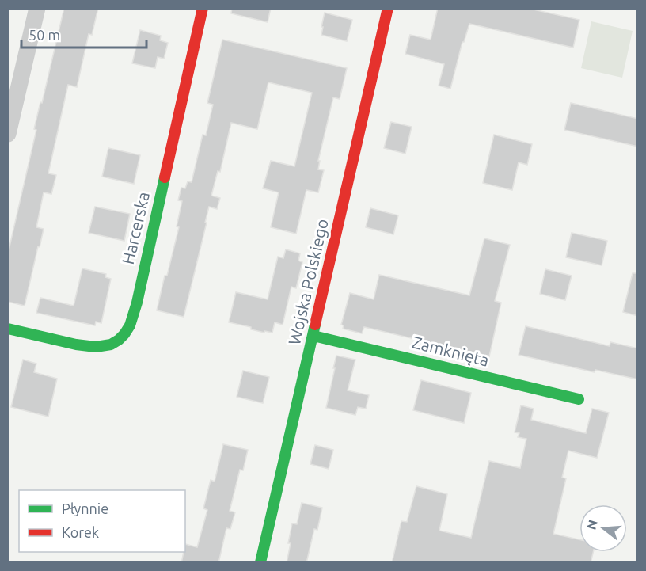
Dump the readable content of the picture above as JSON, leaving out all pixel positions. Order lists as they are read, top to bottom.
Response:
{
  "streets": {
    "street": ["Harcerska", "Wojska Polskiego", "Zamknięta"]
  },
  "crossings": [
    ["Wojska Polskiego", "Zamknięta"]
  ],
  "legend": ["Płynnie", "Korek"],
  "scale_bar": "50 m",
  "north": "left"
}
